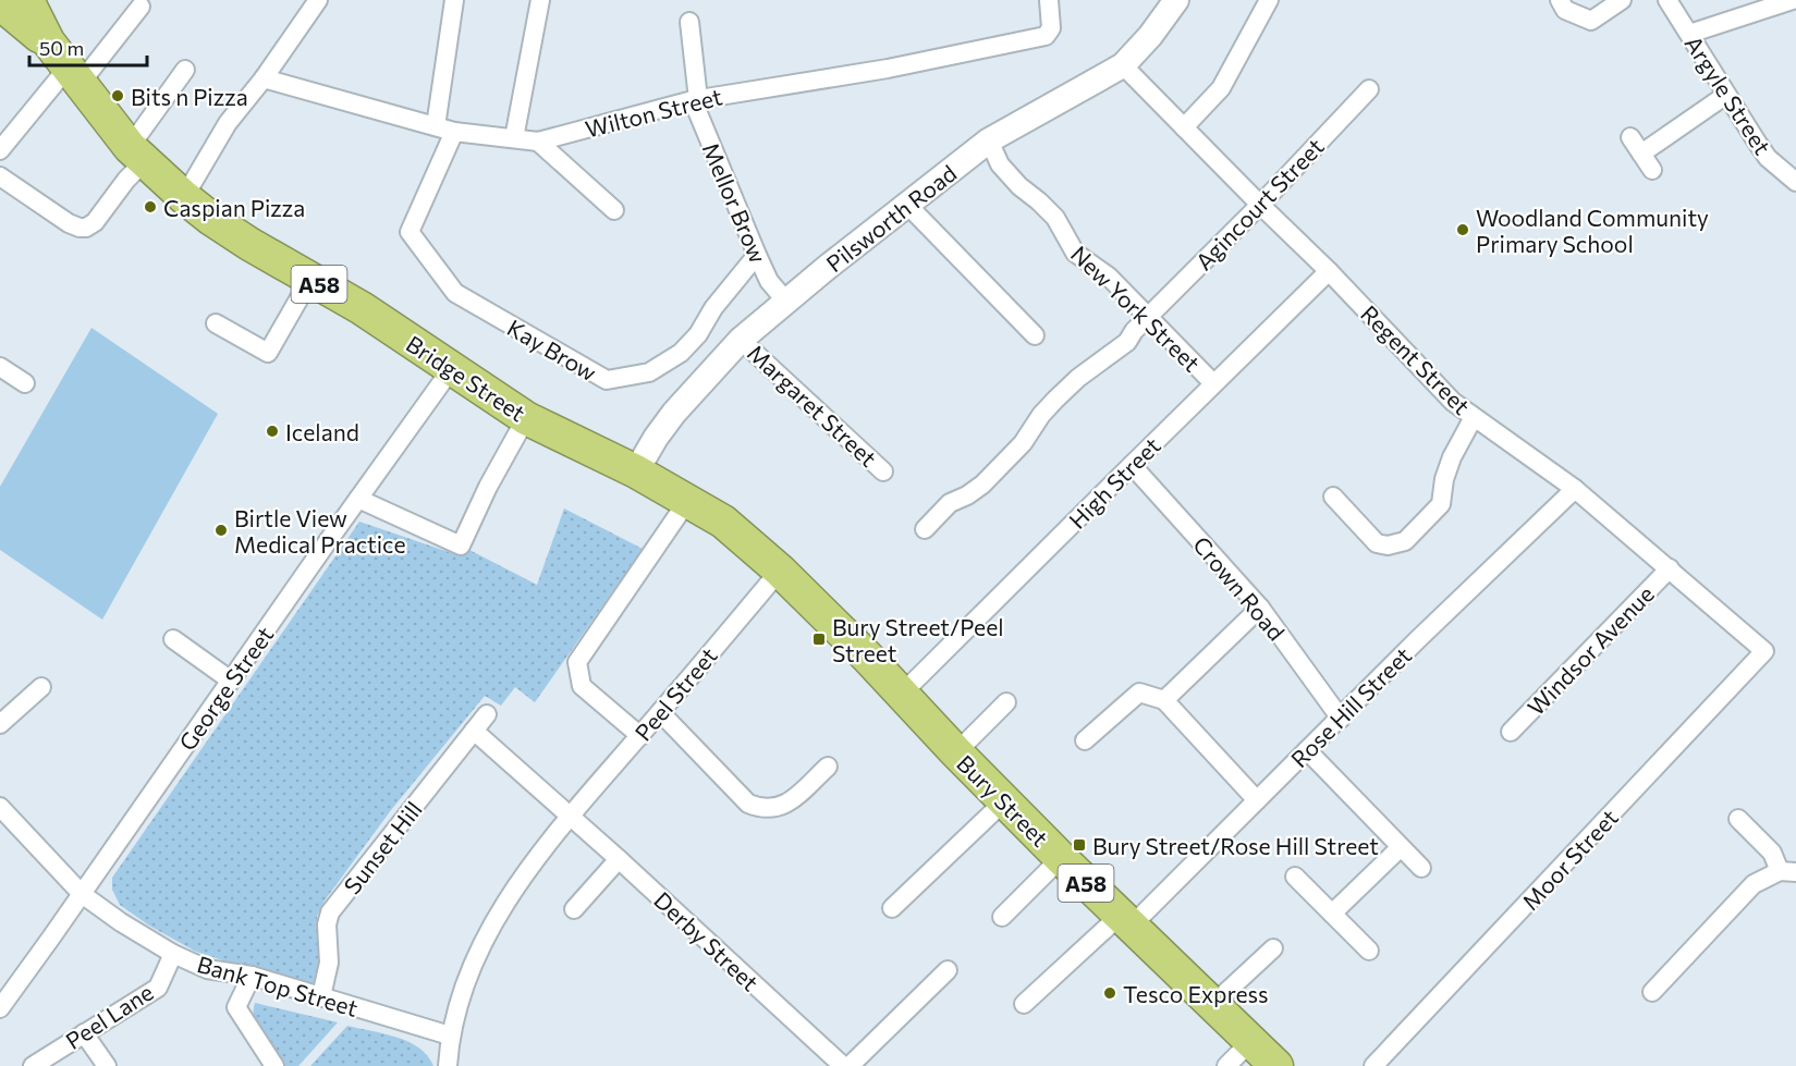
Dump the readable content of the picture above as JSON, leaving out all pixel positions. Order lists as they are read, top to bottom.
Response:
{
  "streets": {
    "highway": ["A58", "Bridge Street", "Bury Street"],
    "street": [
      "Argyle Street",
      "Wilton Street",
      "Mellor Brow",
      "Agincourt Street",
      "Pilsworth Road",
      "New York Street",
      "Kay Brow",
      "Regent Street",
      "Margaret Street",
      "High Street",
      "Crown Road",
      "Windsor Avenue",
      "George Street",
      "Peel Street",
      "Rose Hill Street",
      "Sunset Hill",
      "Moor Street",
      "Derby Street",
      "Bank Top Street",
      "Peel Lane"
    ]
  },
  "crossings": [
    ["Wilton Street", "Mellor Brow"],
    ["Wilton Street", "Kay Brow"],
    ["Mellor Brow", "Pilsworth Road"],
    ["Mellor Brow", "Kay Brow"],
    ["Agincourt Street", "New York Street"],
    ["Agincourt Street", "Regent Street"],
    ["Pilsworth Road", "New York Street"],
    ["Pilsworth Road", "Regent Street"],
    ["Pilsworth Road", "Bridge Street"],
    ["Pilsworth Road", "Margaret Street"],
    ["A58", "Bridge Street"],
    ["New York Street", "High Street"],
    ["Regent Street", "High Street"],
    ["Regent Street", "Windsor Avenue"],
    ["Regent Street", "Rose Hill Street"],
    ["Regent Street", "Moor Street"],
    ["Bridge Street", "High Street"],
    ["Bridge Street", "George Street"],
    ["Bridge Street", "Peel Street"],
    ["Bridge Street", "Bury Street"],
    ["High Street", "Crown Road"],
    ["High Street", "Bury Street"],
    ["Crown Road", "Rose Hill Street"],
    ["George Street", "Bank Top Street"],
    ["Peel Street", "Derby Street"],
    ["Peel Street", "Bank Top Street"],
    ["Rose Hill Street", "Bury Street"],
    ["Sunset Hill", "Derby Street"],
    ["Sunset Hill", "Bank Top Street"],
    ["Bank Top Street", "Peel Lane"]
  ],
  "places": {
    "other": [
      "Bits n Pizza",
      "Caspian Pizza",
      "Woodland Community Primary School",
      "Iceland",
      "Birtle View Medical Practice",
      "Tesco Express"
    ],
    "transit": ["Bury Street/Peel Street", "Bury Street/Rose Hill Street"]
  },
  "scale_bar": "50 m"
}
